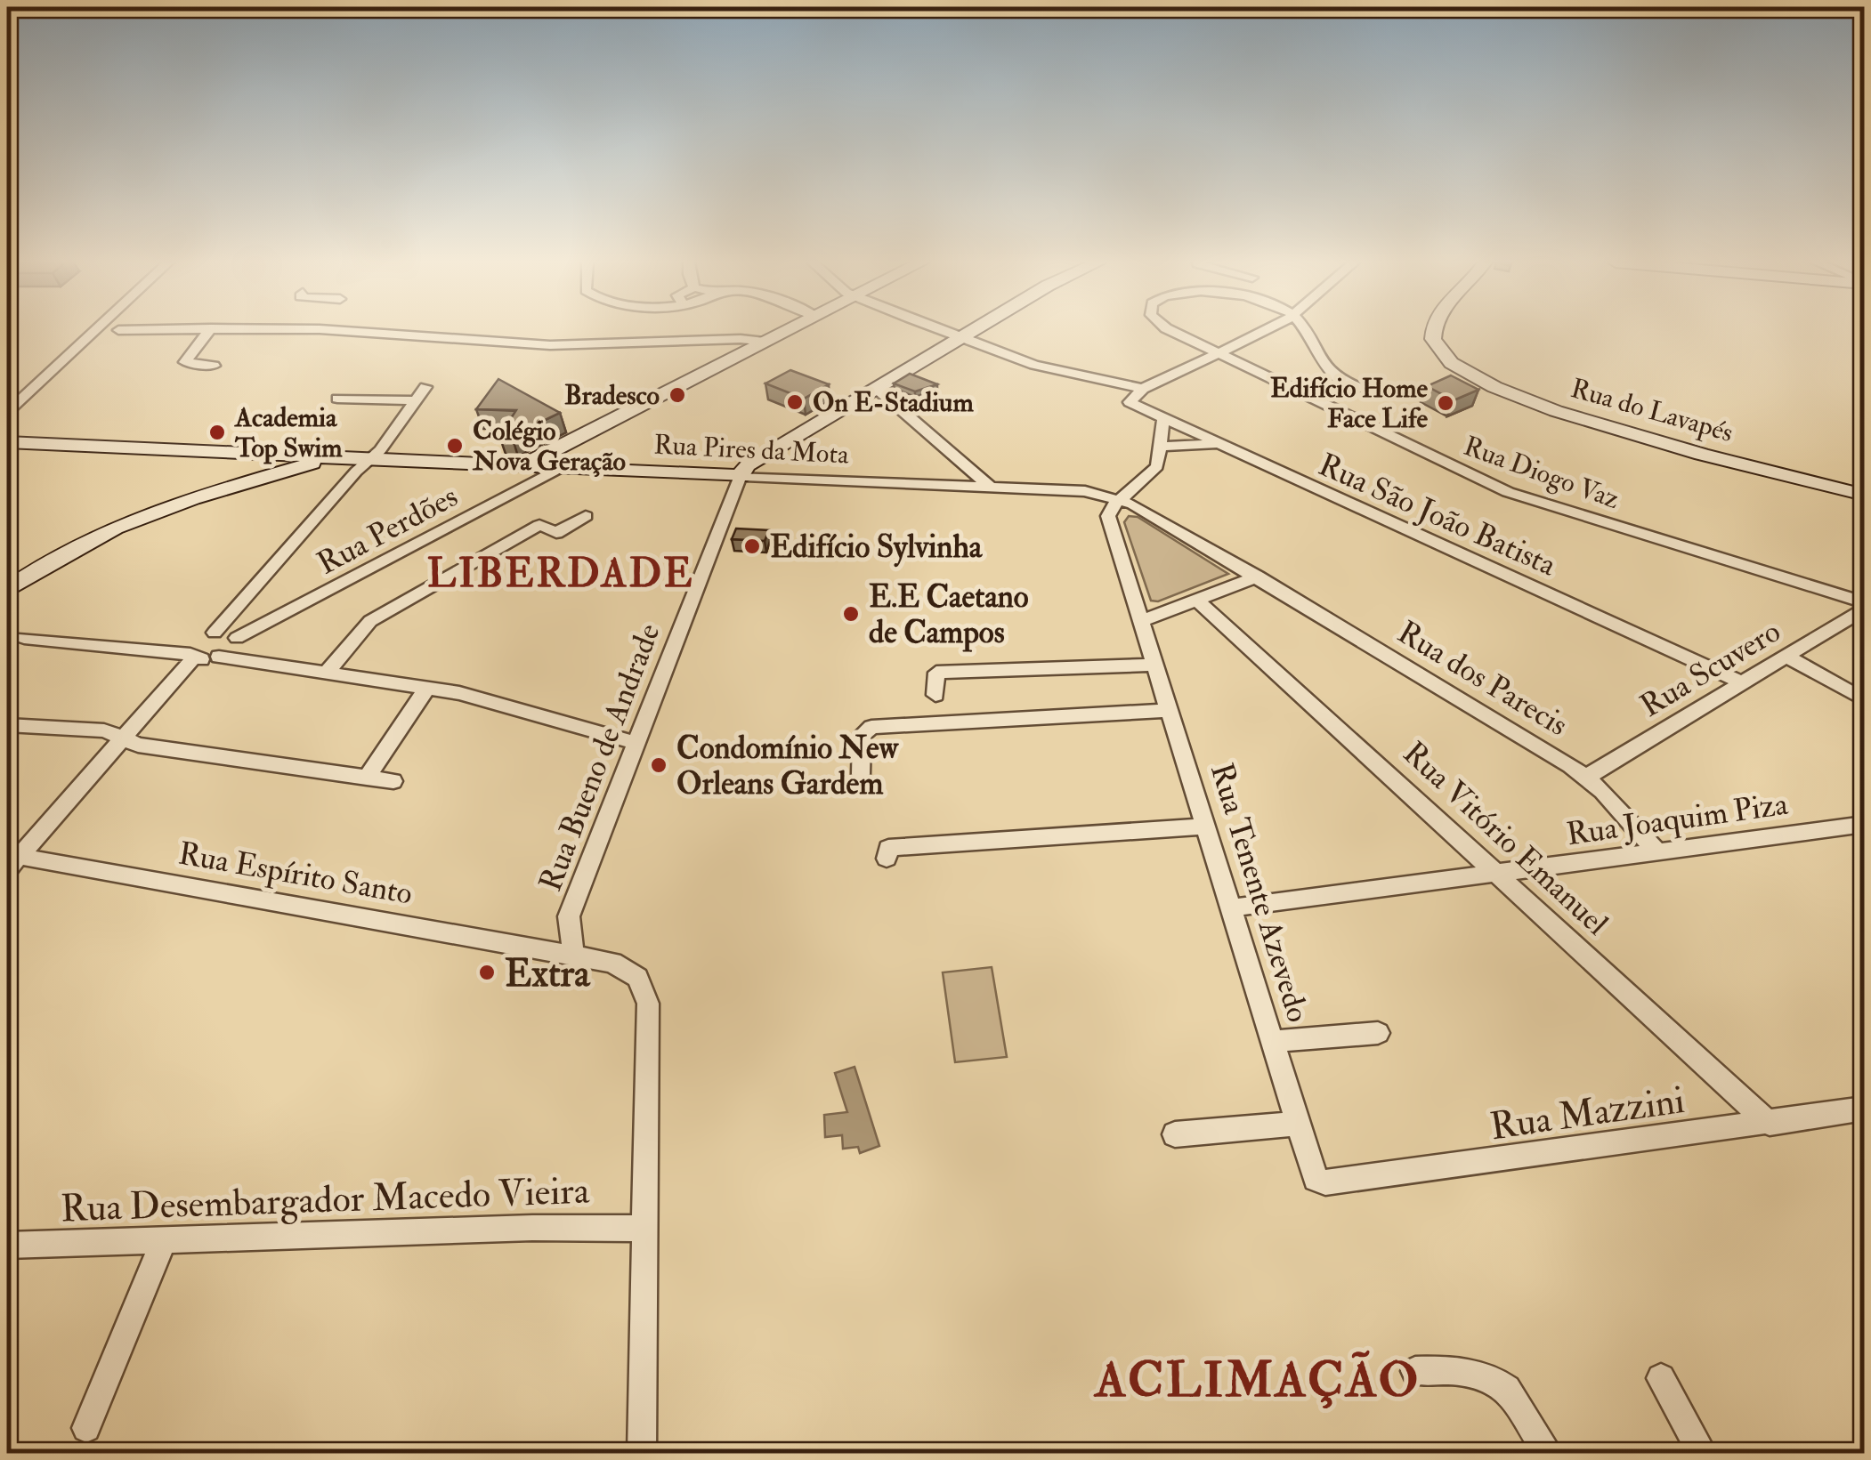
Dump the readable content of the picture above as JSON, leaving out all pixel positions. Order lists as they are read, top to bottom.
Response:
{
  "streets": {
    "street": [
      "Rua do Lavapés",
      "Rua Pires da Mota",
      "Rua Diogo Vaz",
      "Rua São João Batista",
      "Rua Perdões",
      "Rua Scuvero",
      "Rua dos Parecis",
      "Rua Bueno de Andrade",
      "Rua Joaquim Piza",
      "Rua Vitório Emanuel",
      "Rua Espírito Santo",
      "Rua Tenente Azevedo",
      "Rua Mazzini",
      "Rua Desembargador Macedo Vieira"
    ]
  },
  "crossings": [
    ["Rua Pires da Mota", "Rua Perdões"],
    ["Rua Pires da Mota", "Rua dos Parecis"],
    ["Rua Pires da Mota", "Rua Bueno de Andrade"],
    ["Rua Pires da Mota", "Rua Tenente Azevedo"],
    ["Rua Diogo Vaz", "Rua Scuvero"],
    ["Rua São João Batista", "Rua Scuvero"],
    ["Rua Scuvero", "Rua dos Parecis"],
    ["Rua dos Parecis", "Rua Joaquim Piza"],
    ["Rua dos Parecis", "Rua Tenente Azevedo"],
    ["Rua Bueno de Andrade", "Rua Espírito Santo"],
    ["Rua Joaquim Piza", "Rua Vitório Emanuel"],
    ["Rua Joaquim Piza", "Rua Tenente Azevedo"],
    ["Rua Vitório Emanuel", "Rua Mazzini"],
    ["Rua Espírito Santo", "Rua Desembargador Macedo Vieira"],
    ["Rua Tenente Azevedo", "Rua Mazzini"]
  ],
  "districts": ["LIBERDADE", "ACLIMAÇÃO"],
  "places": [
    "Bradesco",
    "On E-Stadium",
    "Edifício Home Face Life",
    "Academia Top Swim",
    "Colégio Nova Geração",
    "Edifício Sylvinha",
    "E.E Caetano de Campos",
    "Condomínio New Orleans Gardem",
    "Extra"
  ]
}
